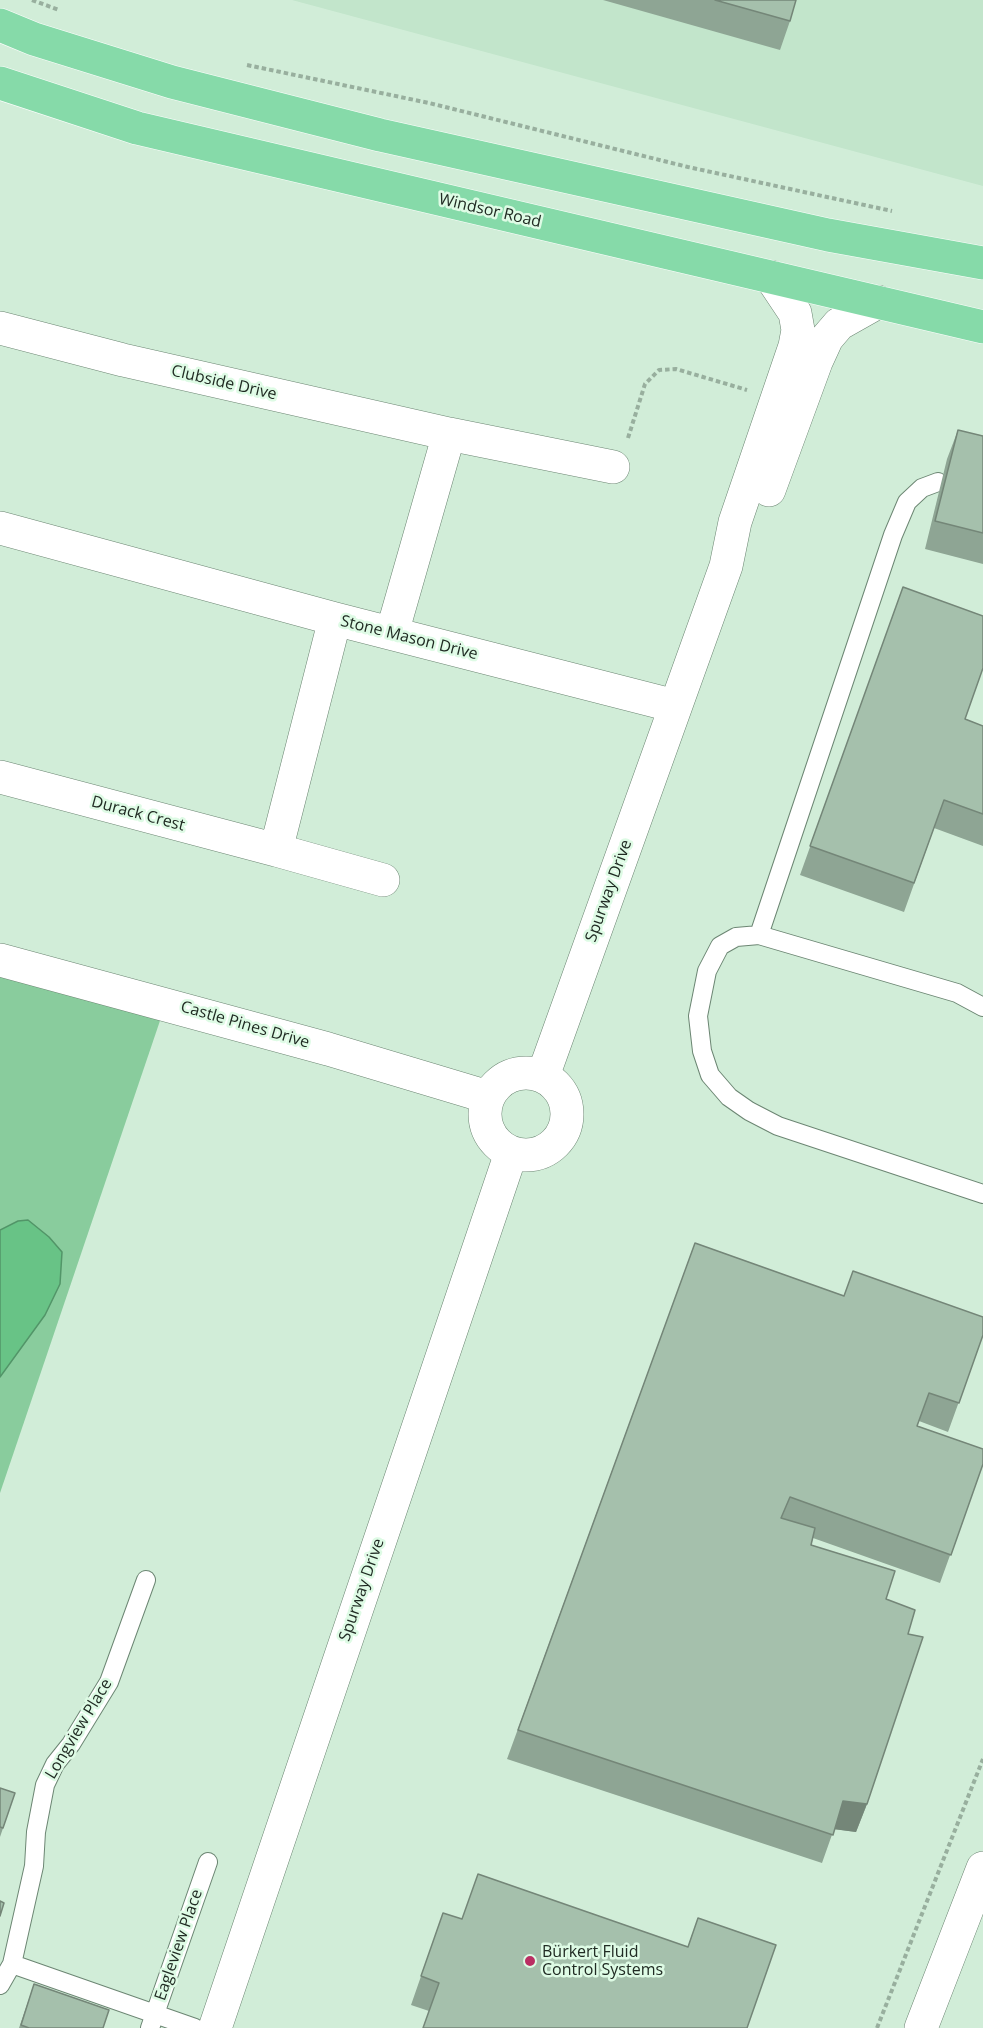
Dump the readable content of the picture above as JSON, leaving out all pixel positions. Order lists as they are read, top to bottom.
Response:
{
  "streets": {
    "main road": ["Windsor Road"],
    "street": [
      "Clubside Drive",
      "Stone Mason Drive",
      "Durack Crest",
      "Spurway Drive",
      "Castle Pines Drive"
    ],
    "lane": ["Longview Place", "Eagleview Place"]
  },
  "crossings": [
    ["Stone Mason Drive", "Spurway Drive"],
    ["Spurway Drive", "Castle Pines Drive"]
  ],
  "places": ["Bürkert Fluid Control Systems"]
}
